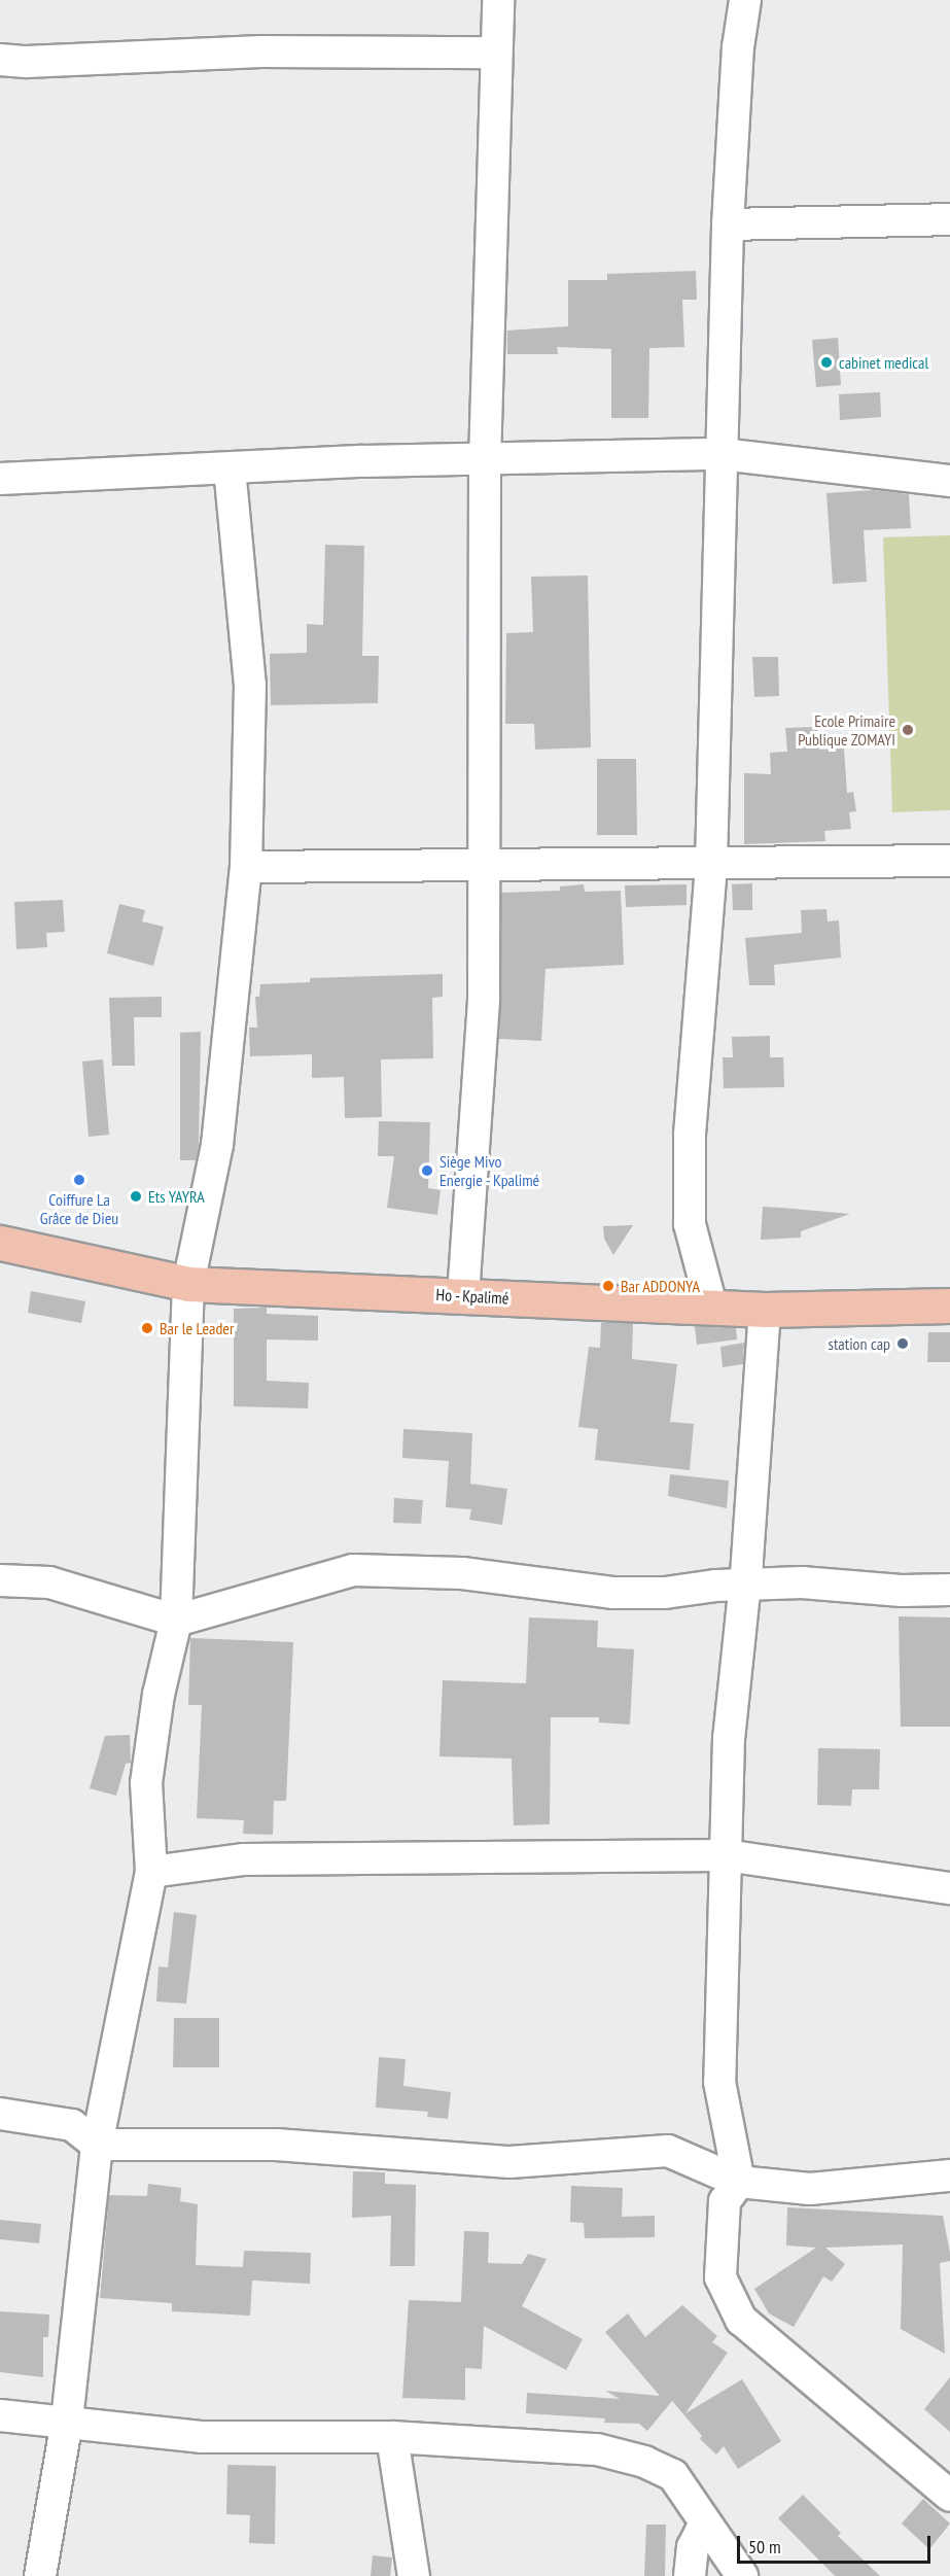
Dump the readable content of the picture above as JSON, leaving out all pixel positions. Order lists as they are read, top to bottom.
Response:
{
  "streets": {
    "main road": ["Ho - Kpalimé"]
  },
  "places": [
    "cabinet medical",
    "Ecole Primaire Publique ZOMAYI",
    "Siège Mivo Energie - Kpalimé",
    "Coiffure La Grâce de Dieu",
    "Ets YAYRA",
    "Bar ADDONYA",
    "Bar le Leader",
    "station cap"
  ],
  "scale_bar": "50 m"
}
